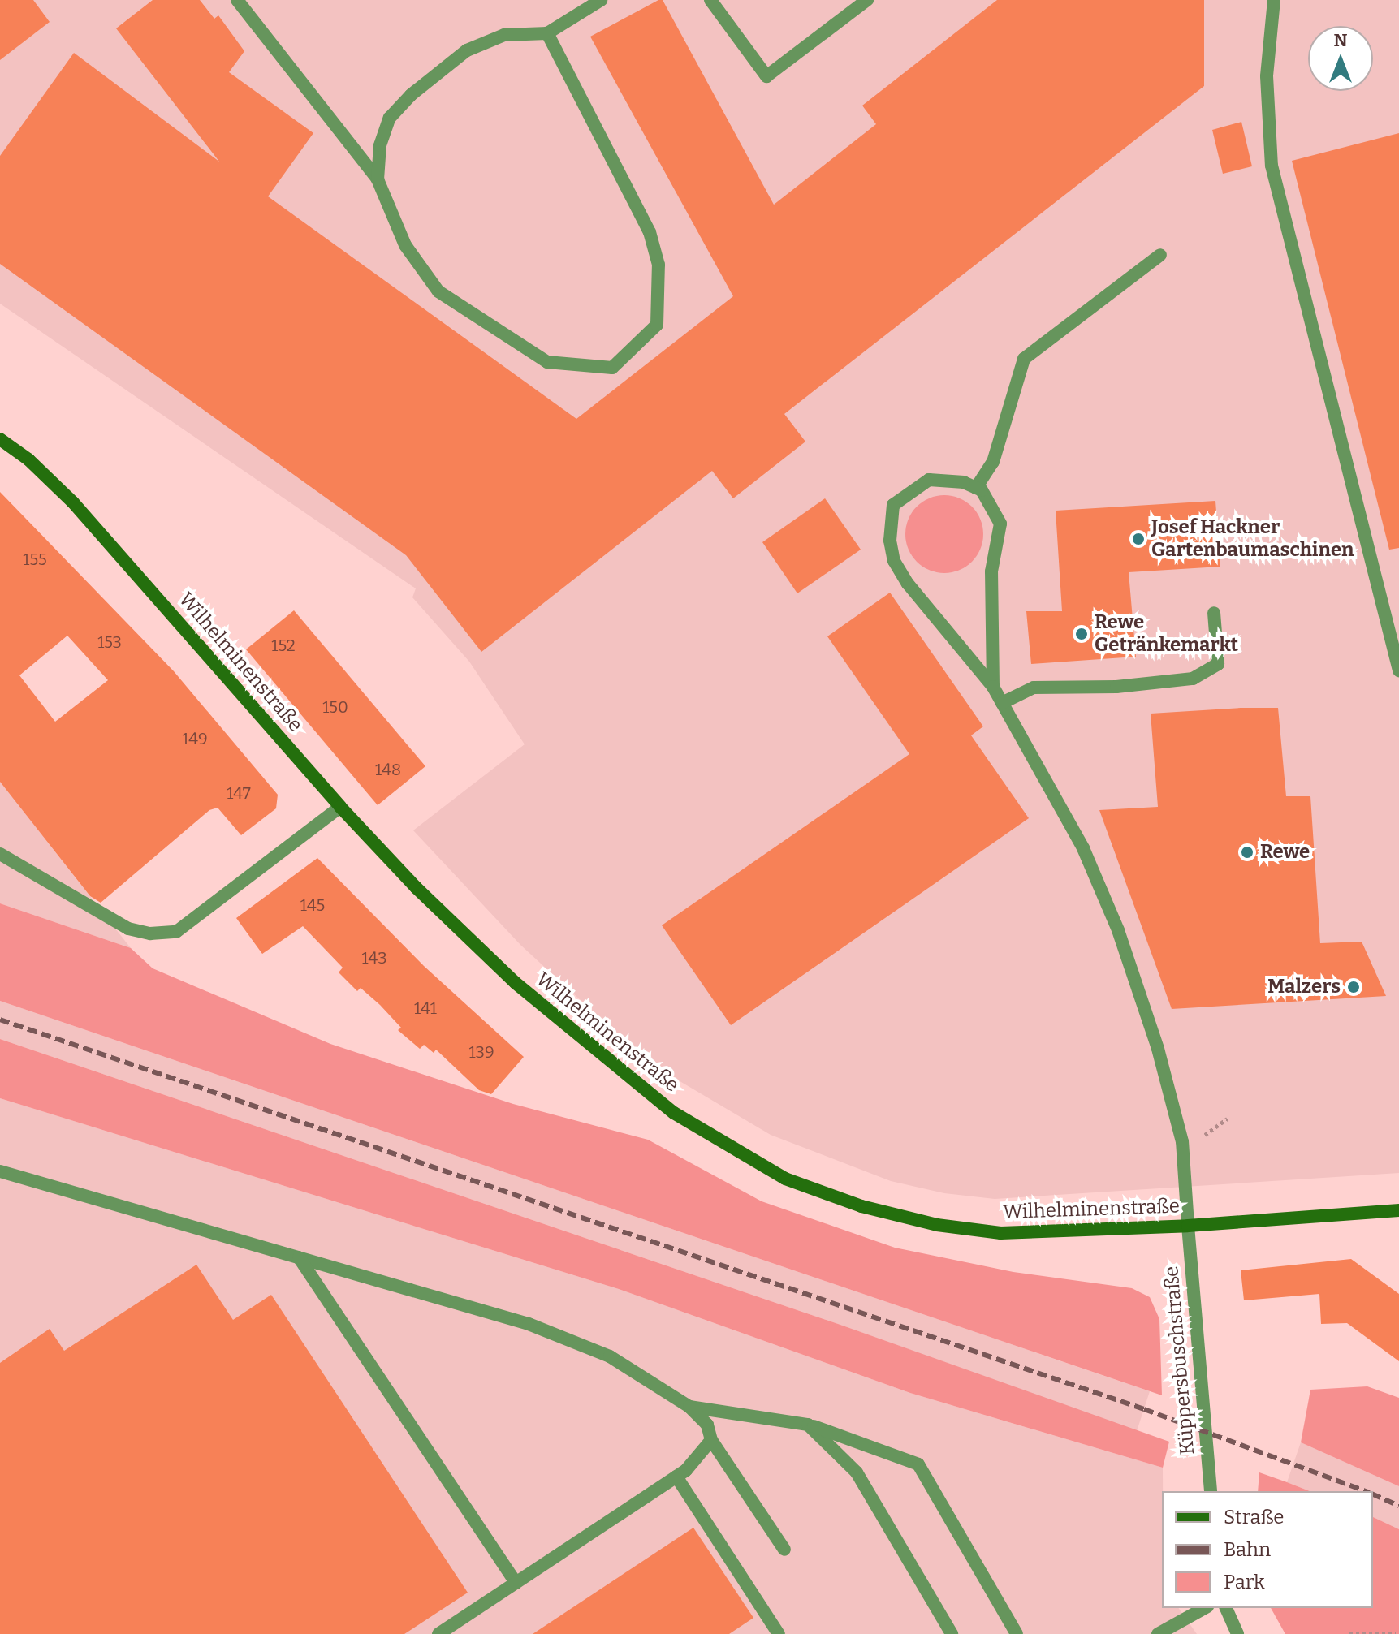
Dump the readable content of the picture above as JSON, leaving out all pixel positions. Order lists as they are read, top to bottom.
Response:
{
  "streets": {
    "street": ["Wilhelminenstraße", "Küppersbuschstraße"]
  },
  "crossings": [
    ["Wilhelminenstraße", "Küppersbuschstraße"]
  ],
  "places": [
    "Josef Hackner Gartenbaumaschinen",
    "Rewe Getränkemarkt",
    "Rewe",
    "Malzers"
  ],
  "house_numbers": [
    "155",
    "153",
    "152",
    "150",
    "149",
    "148",
    "147",
    "145",
    "143",
    "141",
    "139"
  ],
  "legend": ["Straße", "Bahn", "Park"],
  "north": "top"
}
